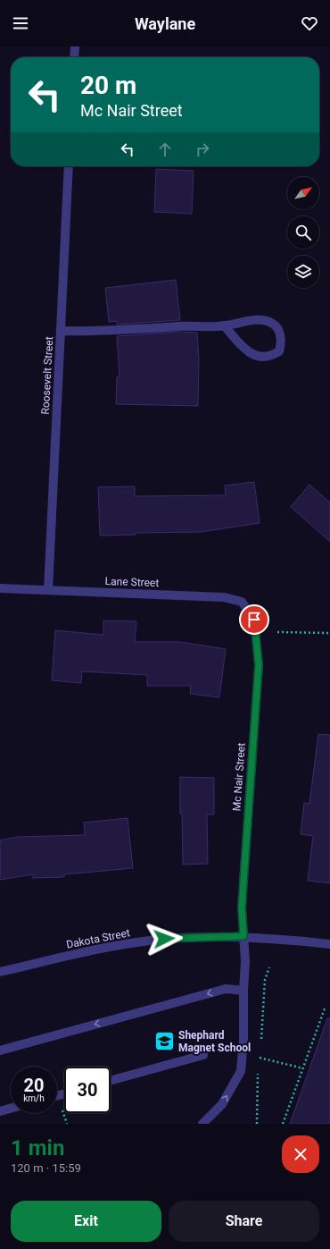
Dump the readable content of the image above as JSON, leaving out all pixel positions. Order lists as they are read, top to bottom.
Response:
{
  "streets": {
    "street": [
      "Roosevelt Street",
      "Lane Street",
      "Mc Nair Street",
      "Dakota Street"
    ]
  },
  "crossings": [
    ["Roosevelt Street", "Lane Street"],
    ["Lane Street", "Mc Nair Street"],
    ["Mc Nair Street", "Dakota Street"]
  ],
  "places": {
    "school or university": ["Shephard Magnet School"]
  },
  "north": "top right",
  "page": {
    "header": "Waylane",
    "turn": ["20 m", "Mc Nair Street"],
    "speed": "20 km/h",
    "limit": "30",
    "heading": ["1 min", "120 m · 15:59"],
    "buttons": ["Exit", "Share"]
  }
}
